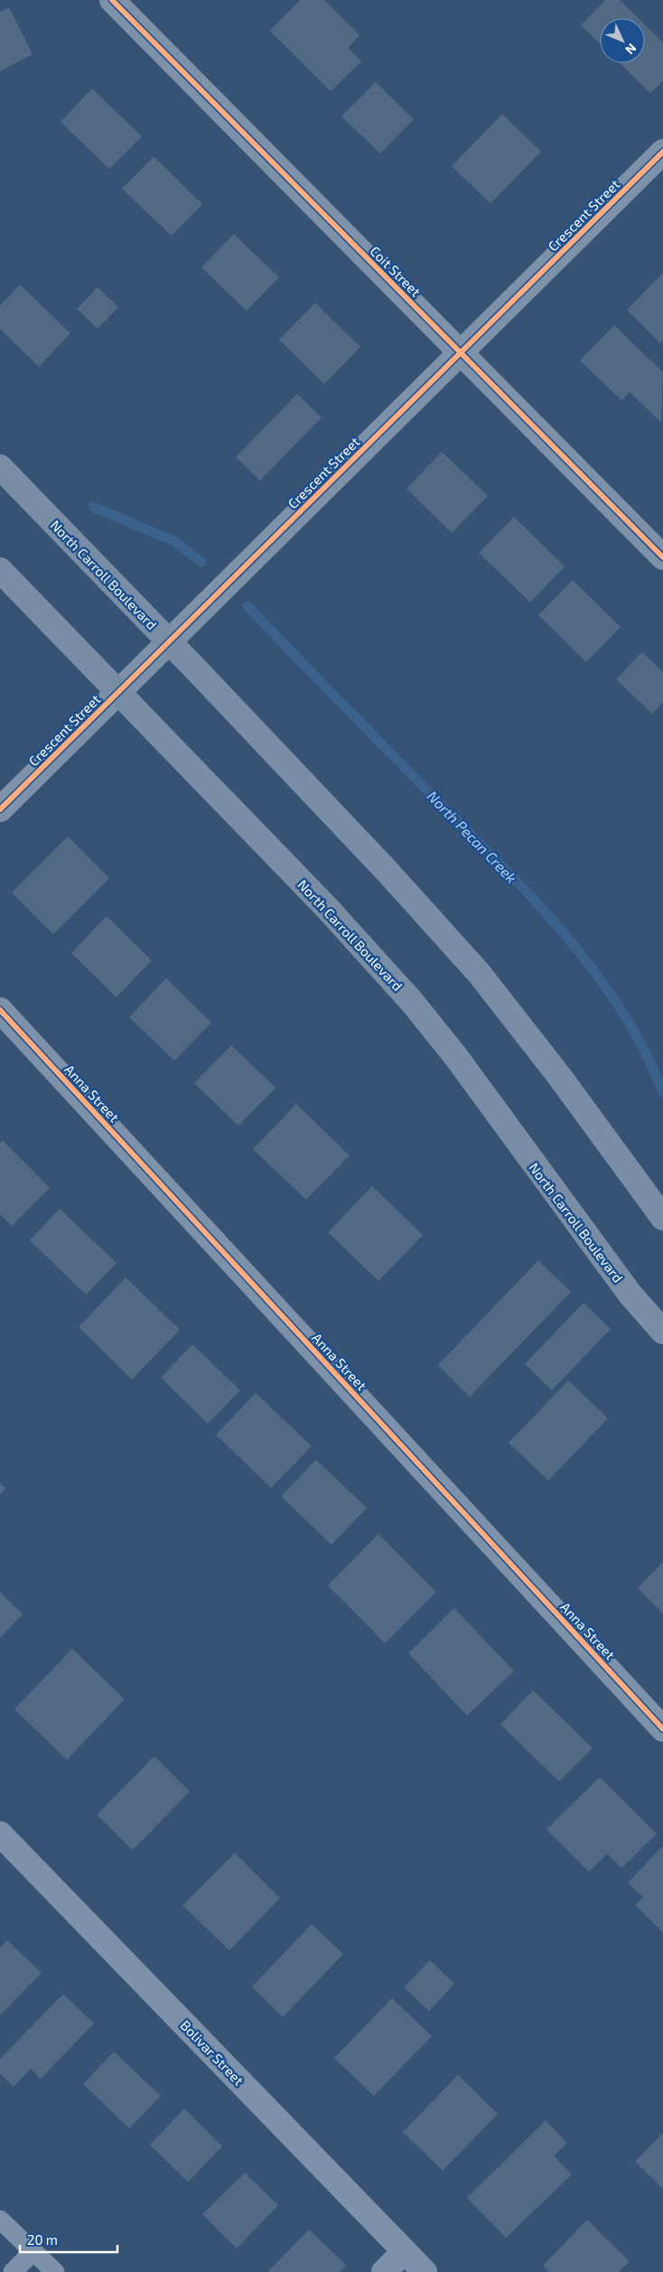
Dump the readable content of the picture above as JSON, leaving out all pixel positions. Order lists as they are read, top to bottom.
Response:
{
  "streets": {
    "main road": ["North Carroll Boulevard"],
    "street": [
      "Crescent Street",
      "Coit Street",
      "Anna Street",
      "Bolivar Street"
    ]
  },
  "crossings": [
    ["Crescent Street", "Coit Street"],
    ["Crescent Street", "North Carroll Boulevard"]
  ],
  "water": ["North Pecan Creek"],
  "scale_bar": "20 m",
  "north": "bottom right"
}
